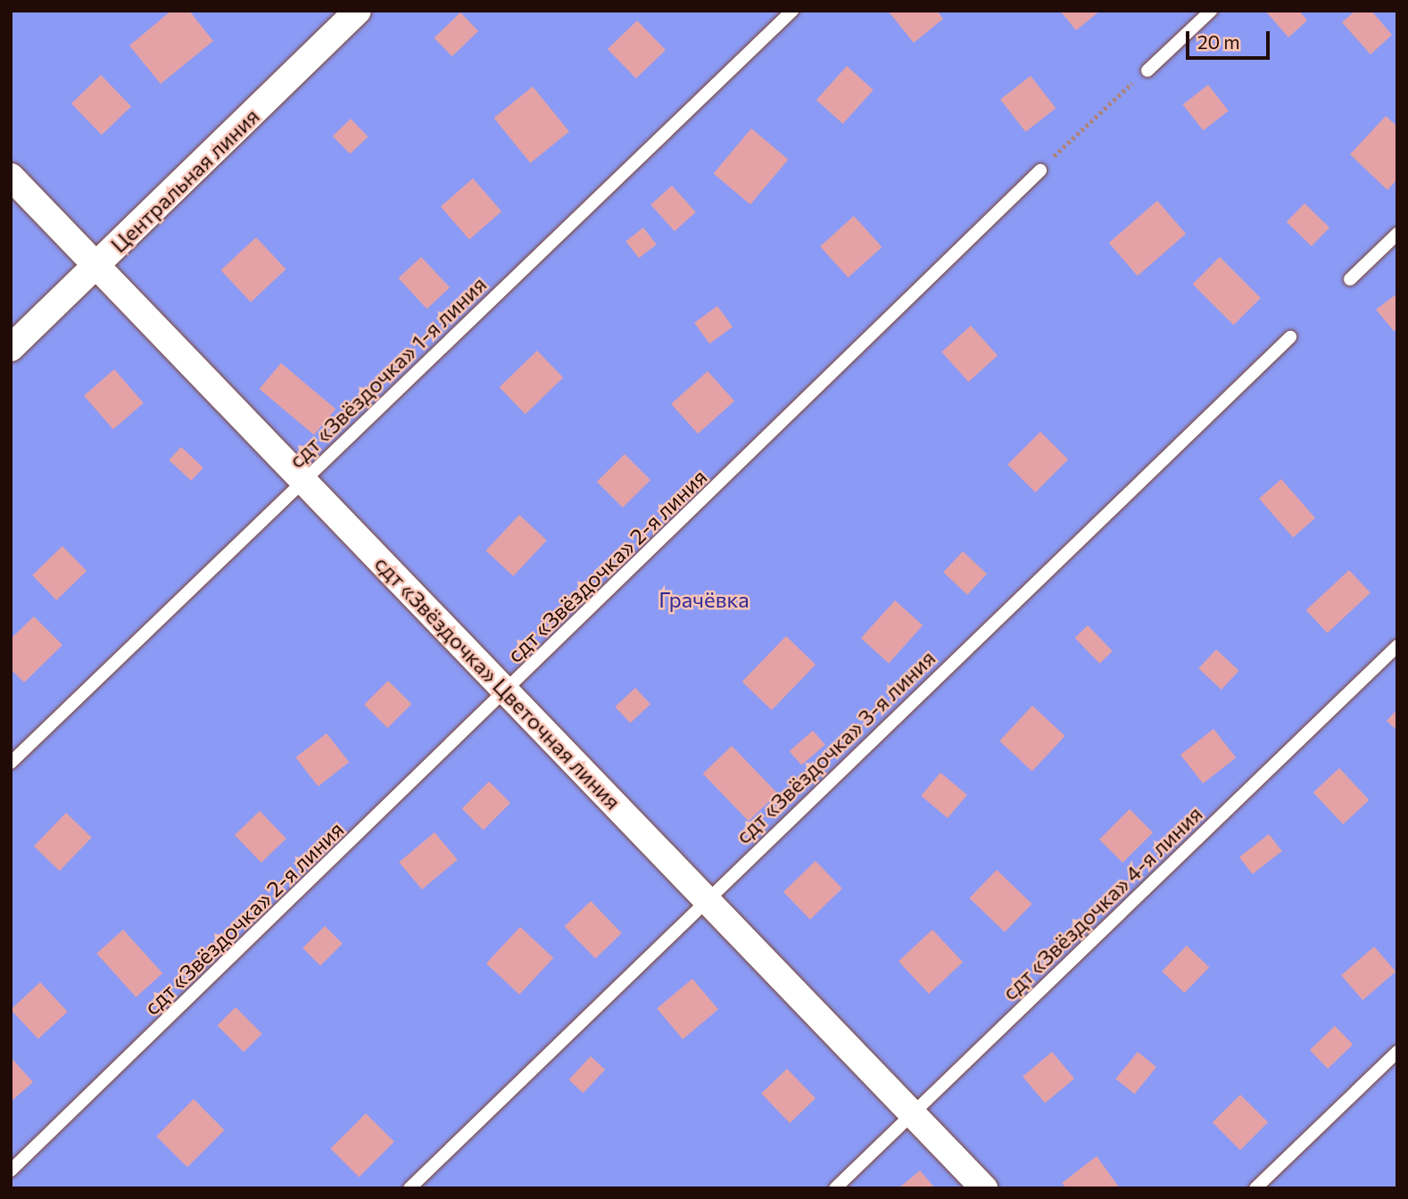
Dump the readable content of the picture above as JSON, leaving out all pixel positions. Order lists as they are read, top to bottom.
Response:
{
  "streets": {
    "street": ["Центральная линия", "сдт «Звёздочка» Цветочная линия"],
    "lane": [
      "сдт «Звёздочка» 1-я линия",
      "сдт «Звёздочка» 2-я линия",
      "сдт «Звёздочка» 3-я линия",
      "сдт «Звёздочка» 4-я линия"
    ]
  },
  "crossings": [
    ["Центральная линия", "сдт «Звёздочка» Цветочная линия"],
    ["сдт «Звёздочка» 1-я линия", "сдт «Звёздочка» Цветочная линия"],
    ["сдт «Звёздочка» 2-я линия", "сдт «Звёздочка» Цветочная линия"],
    ["сдт «Звёздочка» Цветочная линия", "сдт «Звёздочка» 3-я линия"],
    ["сдт «Звёздочка» Цветочная линия", "сдт «Звёздочка» 4-я линия"]
  ],
  "parks": ["Грачёвка"],
  "scale_bar": "20 m"
}
